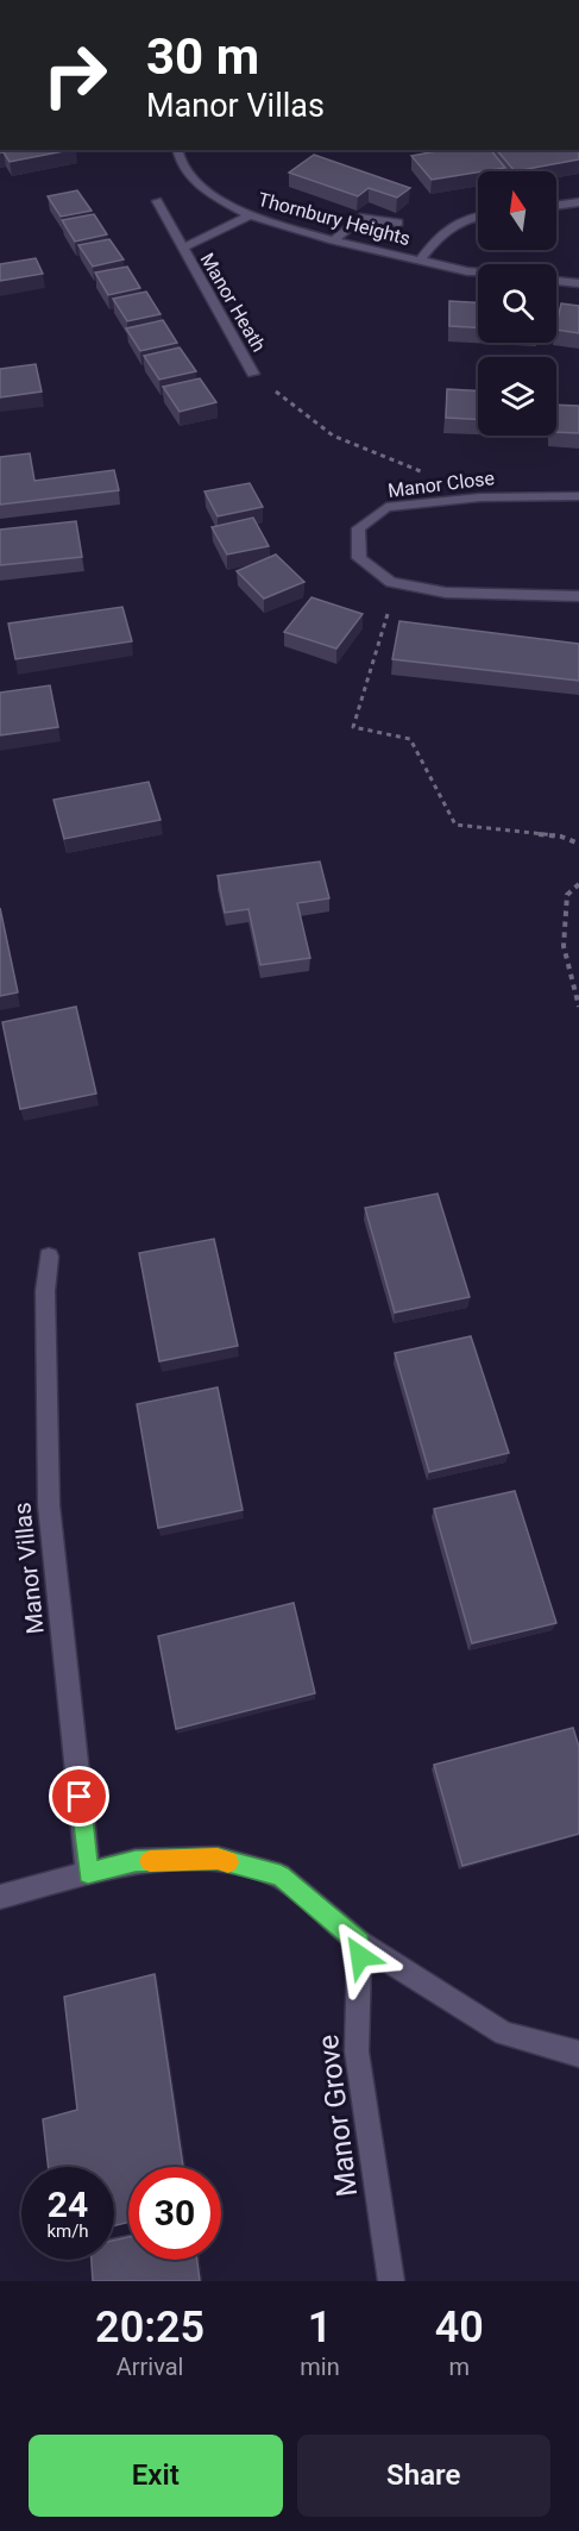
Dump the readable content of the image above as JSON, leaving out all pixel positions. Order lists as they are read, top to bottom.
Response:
{
  "streets": {
    "street": [
      "Thornbury Heights",
      "Manor Heath",
      "Manor Close",
      "Manor Villas",
      "Manor Grove"
    ]
  },
  "crossings": [
    ["Thornbury Heights", "Manor Heath"]
  ],
  "north": "top",
  "page": {
    "turn": ["30 m", "Manor Villas"],
    "speed": "24 km/h",
    "limit": "30",
    "eta": [
      "20:25",
      "Arrival",
      "1",
      "min",
      "40",
      "m"
    ],
    "buttons": ["Exit", "Share"]
  }
}
